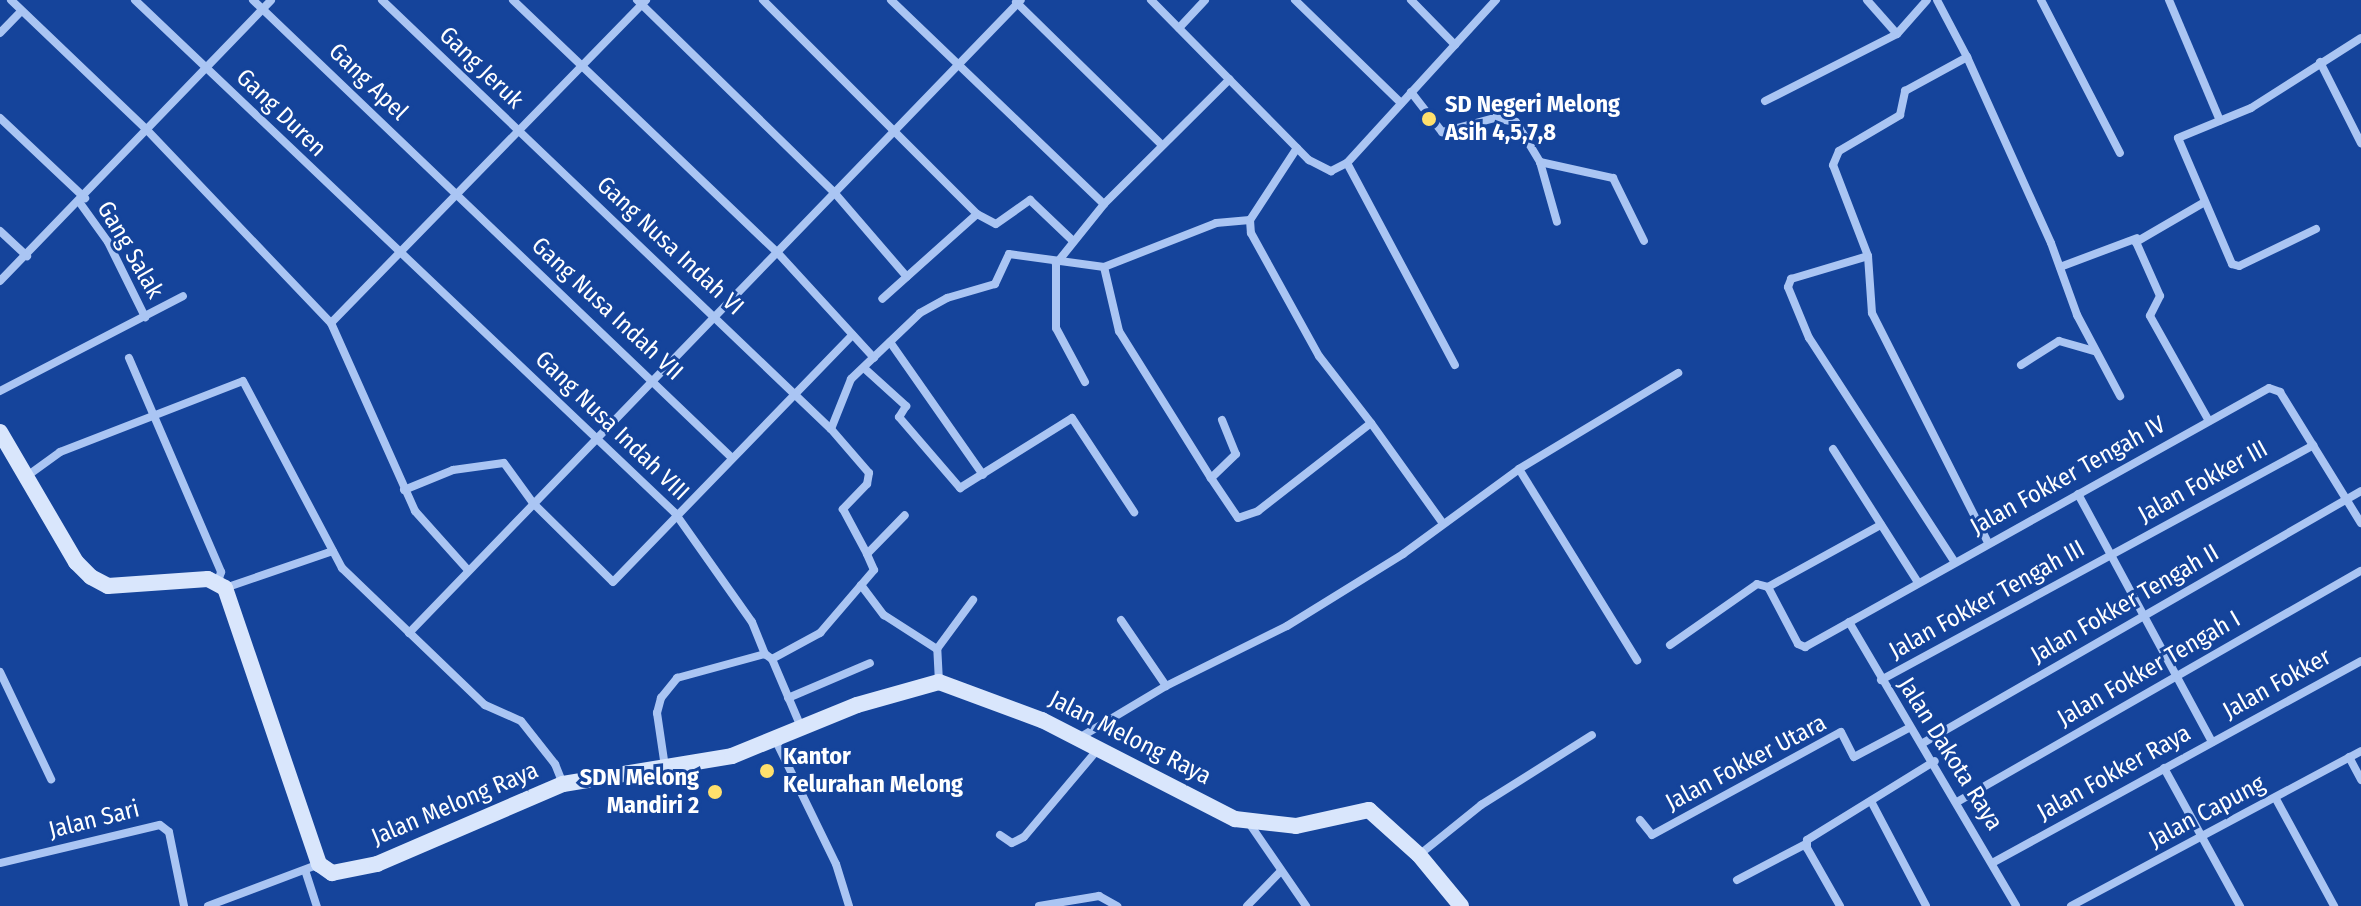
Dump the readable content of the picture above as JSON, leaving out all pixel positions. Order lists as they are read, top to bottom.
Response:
{
  "streets": {
    "main road": ["Jalan Melong Raya"],
    "street": [
      "Gang Jeruk",
      "Gang Apel",
      "Gang Duren",
      "Gang Nusa Indah VI",
      "Gang Salak",
      "Gang Nusa Indah VII",
      "Gang Nusa Indah VIII",
      "Jalan Fokker Tengah IV",
      "Jalan Fokker III",
      "Jalan Fokker Tengah III",
      "Jalan Fokker Tengah II",
      "Jalan Fokker Tengah I",
      "Jalan Fokker",
      "Jalan Dakota Raya",
      "Jalan Fokker Utara",
      "Jalan Fokker Raya",
      "Jalan Capung",
      "Jalan Sari"
    ]
  },
  "crossings": [
    ["Gang Jeruk", "Gang Nusa Indah VI"],
    ["Gang Apel", "Gang Nusa Indah VII"],
    ["Gang Duren", "Gang Nusa Indah VIII"],
    ["Gang Nusa Indah VIII", "Jalan Melong Raya"],
    ["Jalan Fokker Tengah IV", "Jalan Fokker III"],
    ["Jalan Fokker Tengah IV", "Jalan Fokker Tengah II"],
    ["Jalan Fokker Tengah IV", "Jalan Dakota Raya"],
    ["Jalan Fokker III", "Jalan Fokker Tengah III"],
    ["Jalan Fokker Tengah III", "Jalan Dakota Raya"],
    ["Jalan Fokker Tengah II", "Jalan Dakota Raya"],
    ["Jalan Fokker Tengah I", "Jalan Dakota Raya"],
    ["Jalan Fokker", "Jalan Fokker Raya"],
    ["Jalan Dakota Raya", "Jalan Fokker Utara"],
    ["Jalan Dakota Raya", "Jalan Fokker Raya"]
  ],
  "places": ["SD Negeri Melong Asih 4,5,7,8", "Kantor Kelurahan Melong", "SDN Melong Mandiri 2"]
}
